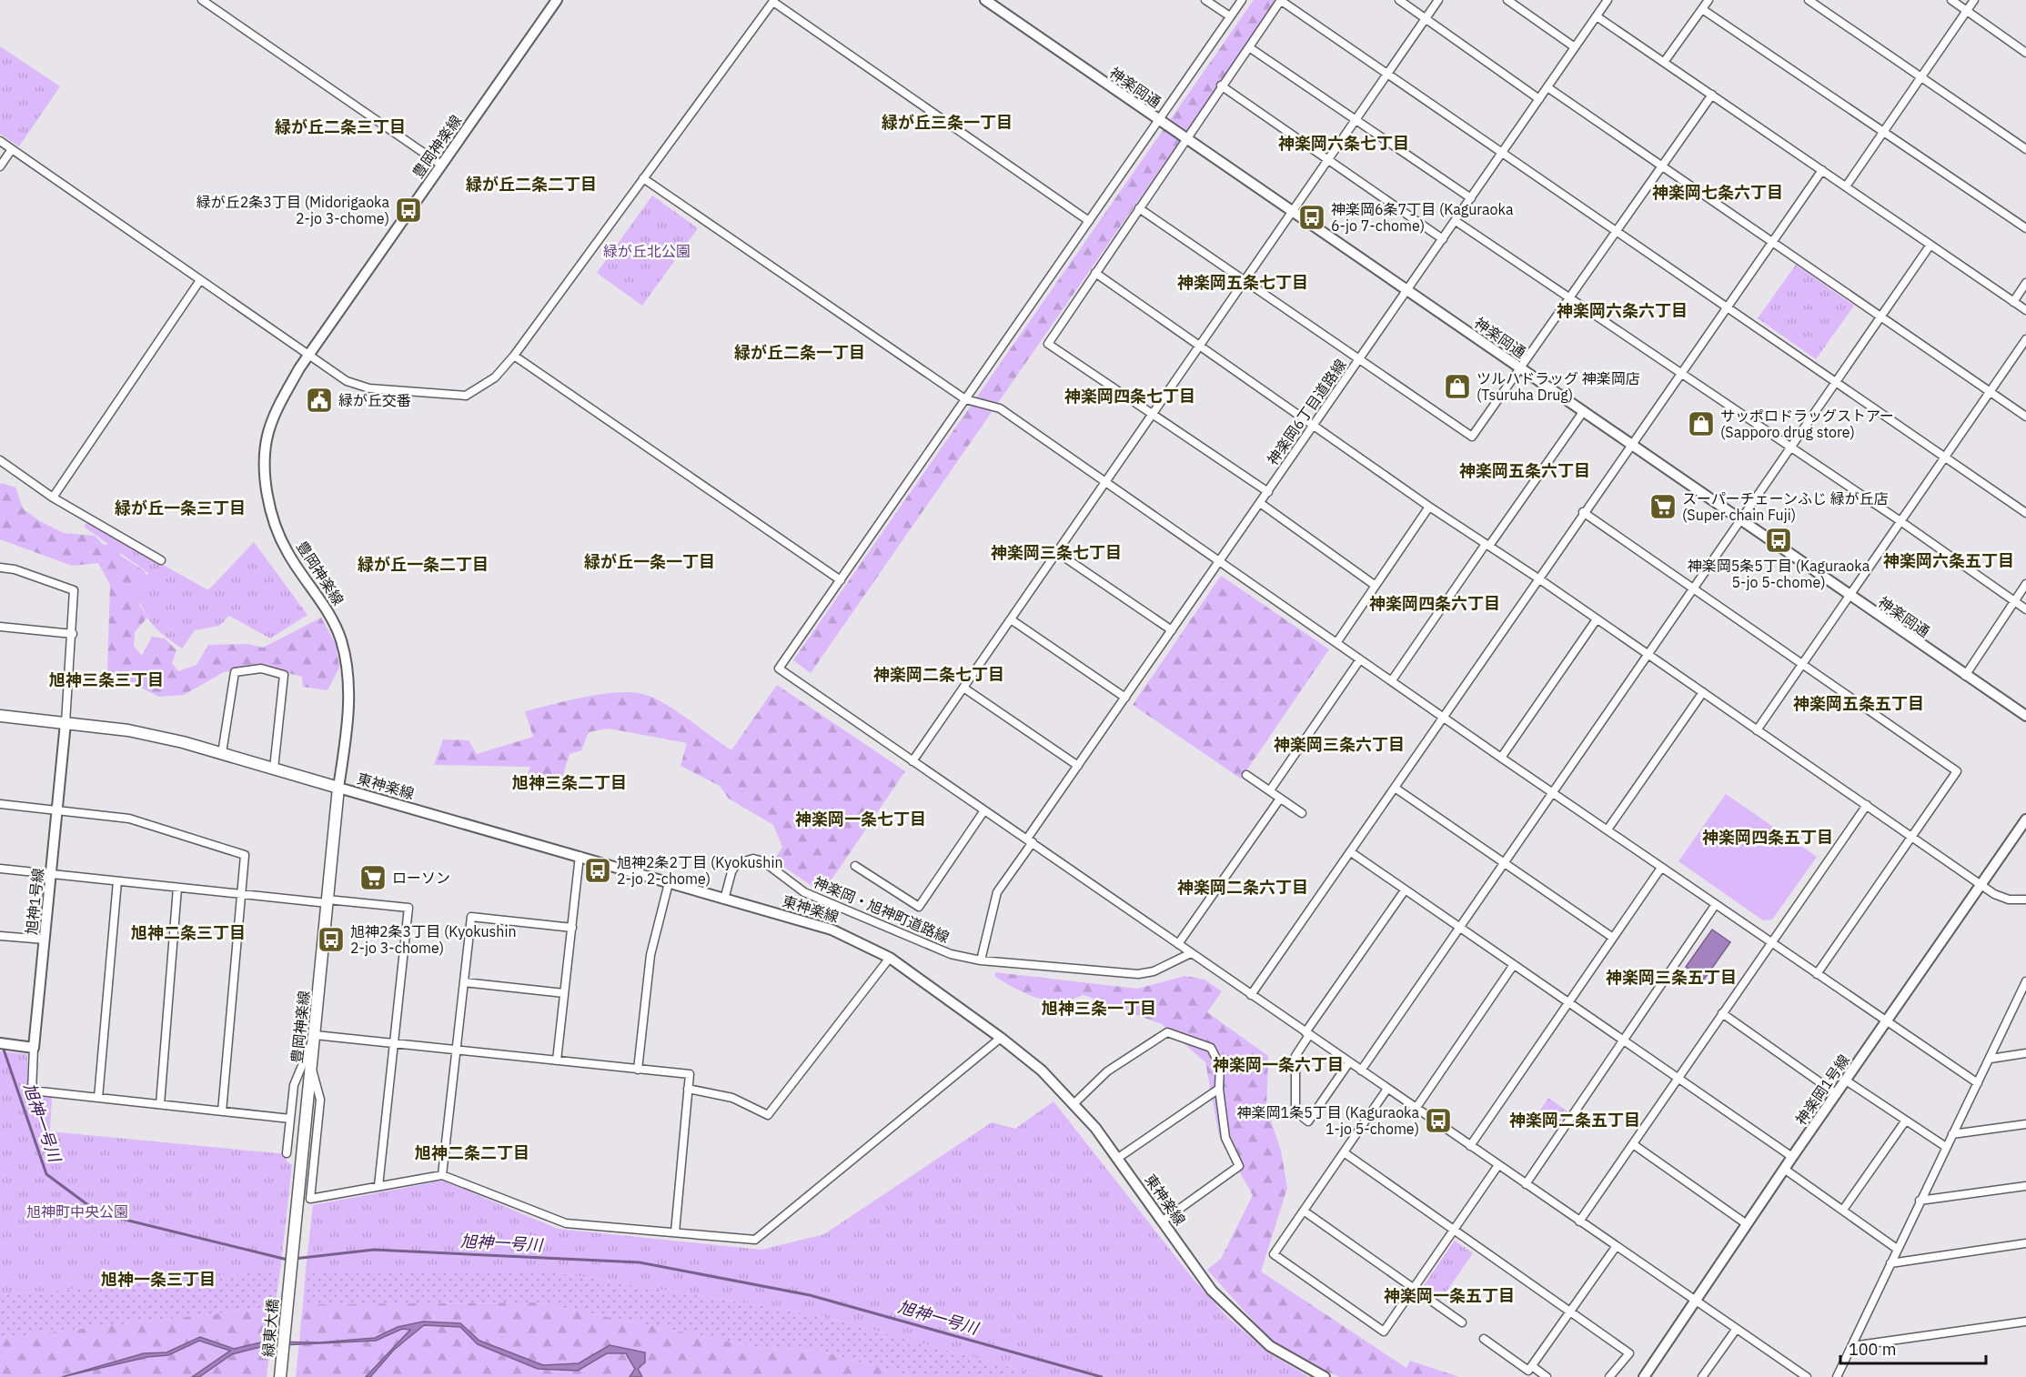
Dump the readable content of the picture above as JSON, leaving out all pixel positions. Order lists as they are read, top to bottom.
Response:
{
  "streets": {
    "main road": ["豊岡神楽線", "東神楽線", "緑東大橋"],
    "street": [
      "神楽岡通",
      "神楽岡6丁目道路線",
      "旭神1号線",
      "神楽岡・旭神町道路線",
      "神楽岡1号線"
    ]
  },
  "crossings": [
    ["神楽岡通", "神楽岡6丁目道路線"],
    ["豊岡神楽線", "東神楽線"],
    ["豊岡神楽線", "緑東大橋"],
    ["神楽岡6丁目道路線", "神楽岡・旭神町道路線"],
    ["東神楽線", "旭神1号線"],
    ["東神楽線", "神楽岡・旭神町道路線"]
  ],
  "districts": [
    "緑が丘三条一丁目",
    "緑が丘二条三丁目",
    "神楽岡六条七丁目",
    "緑が丘二条二丁目",
    "神楽岡七条六丁目",
    "神楽岡五条七丁目",
    "神楽岡六条六丁目",
    "緑が丘二条一丁目",
    "神楽岡四条七丁目",
    "神楽岡五条六丁目",
    "緑が丘一条三丁目",
    "神楽岡三条七丁目",
    "神楽岡六条五丁目",
    "緑が丘一条一丁目",
    "緑が丘一条二丁目",
    "神楽岡四条六丁目",
    "神楽岡二条七丁目",
    "旭神三条三丁目",
    "神楽岡五条五丁目",
    "神楽岡三条六丁目",
    "旭神三条二丁目",
    "神楽岡一条七丁目",
    "神楽岡四条五丁目",
    "神楽岡二条六丁目",
    "旭神二条三丁目",
    "神楽岡三条五丁目",
    "旭神三条一丁目",
    "神楽岡一条六丁目",
    "神楽岡二条五丁目",
    "旭神二条二丁目",
    "旭神一条三丁目",
    "神楽岡一条五丁目"
  ],
  "water": ["旭神一号川"],
  "parks": ["緑が丘北公園", "旭神町中央公園"],
  "places": {
    "bus stop": [
      "緑が丘2条3丁目 (Midorigaoka 2-jo 3-chome)",
      "神楽岡6条7丁目 (Kaguraoka 6-jo 7-chome)",
      "神楽岡5条5丁目 (Kaguraoka 5-jo 5-chome)",
      "旭神2条2丁目 (Kyokushin 2-jo 2-chome)",
      "旭神2条3丁目 (Kyokushin 2-jo 3-chome)",
      "神楽岡1条5丁目 (Kaguraoka 1-jo 5-chome)"
    ],
    "shop": ["ツルハドラッグ 神楽岡店 (Tsuruha Drug)", "サッポロドラッグストアー (Sapporo drug store)"],
    "public building": ["緑が丘交番"],
    "supermarket": ["スーパーチェーンふじ 緑が丘店 (Super chain Fuji)", "ローソン"]
  },
  "scale_bar": "100 m"
}
